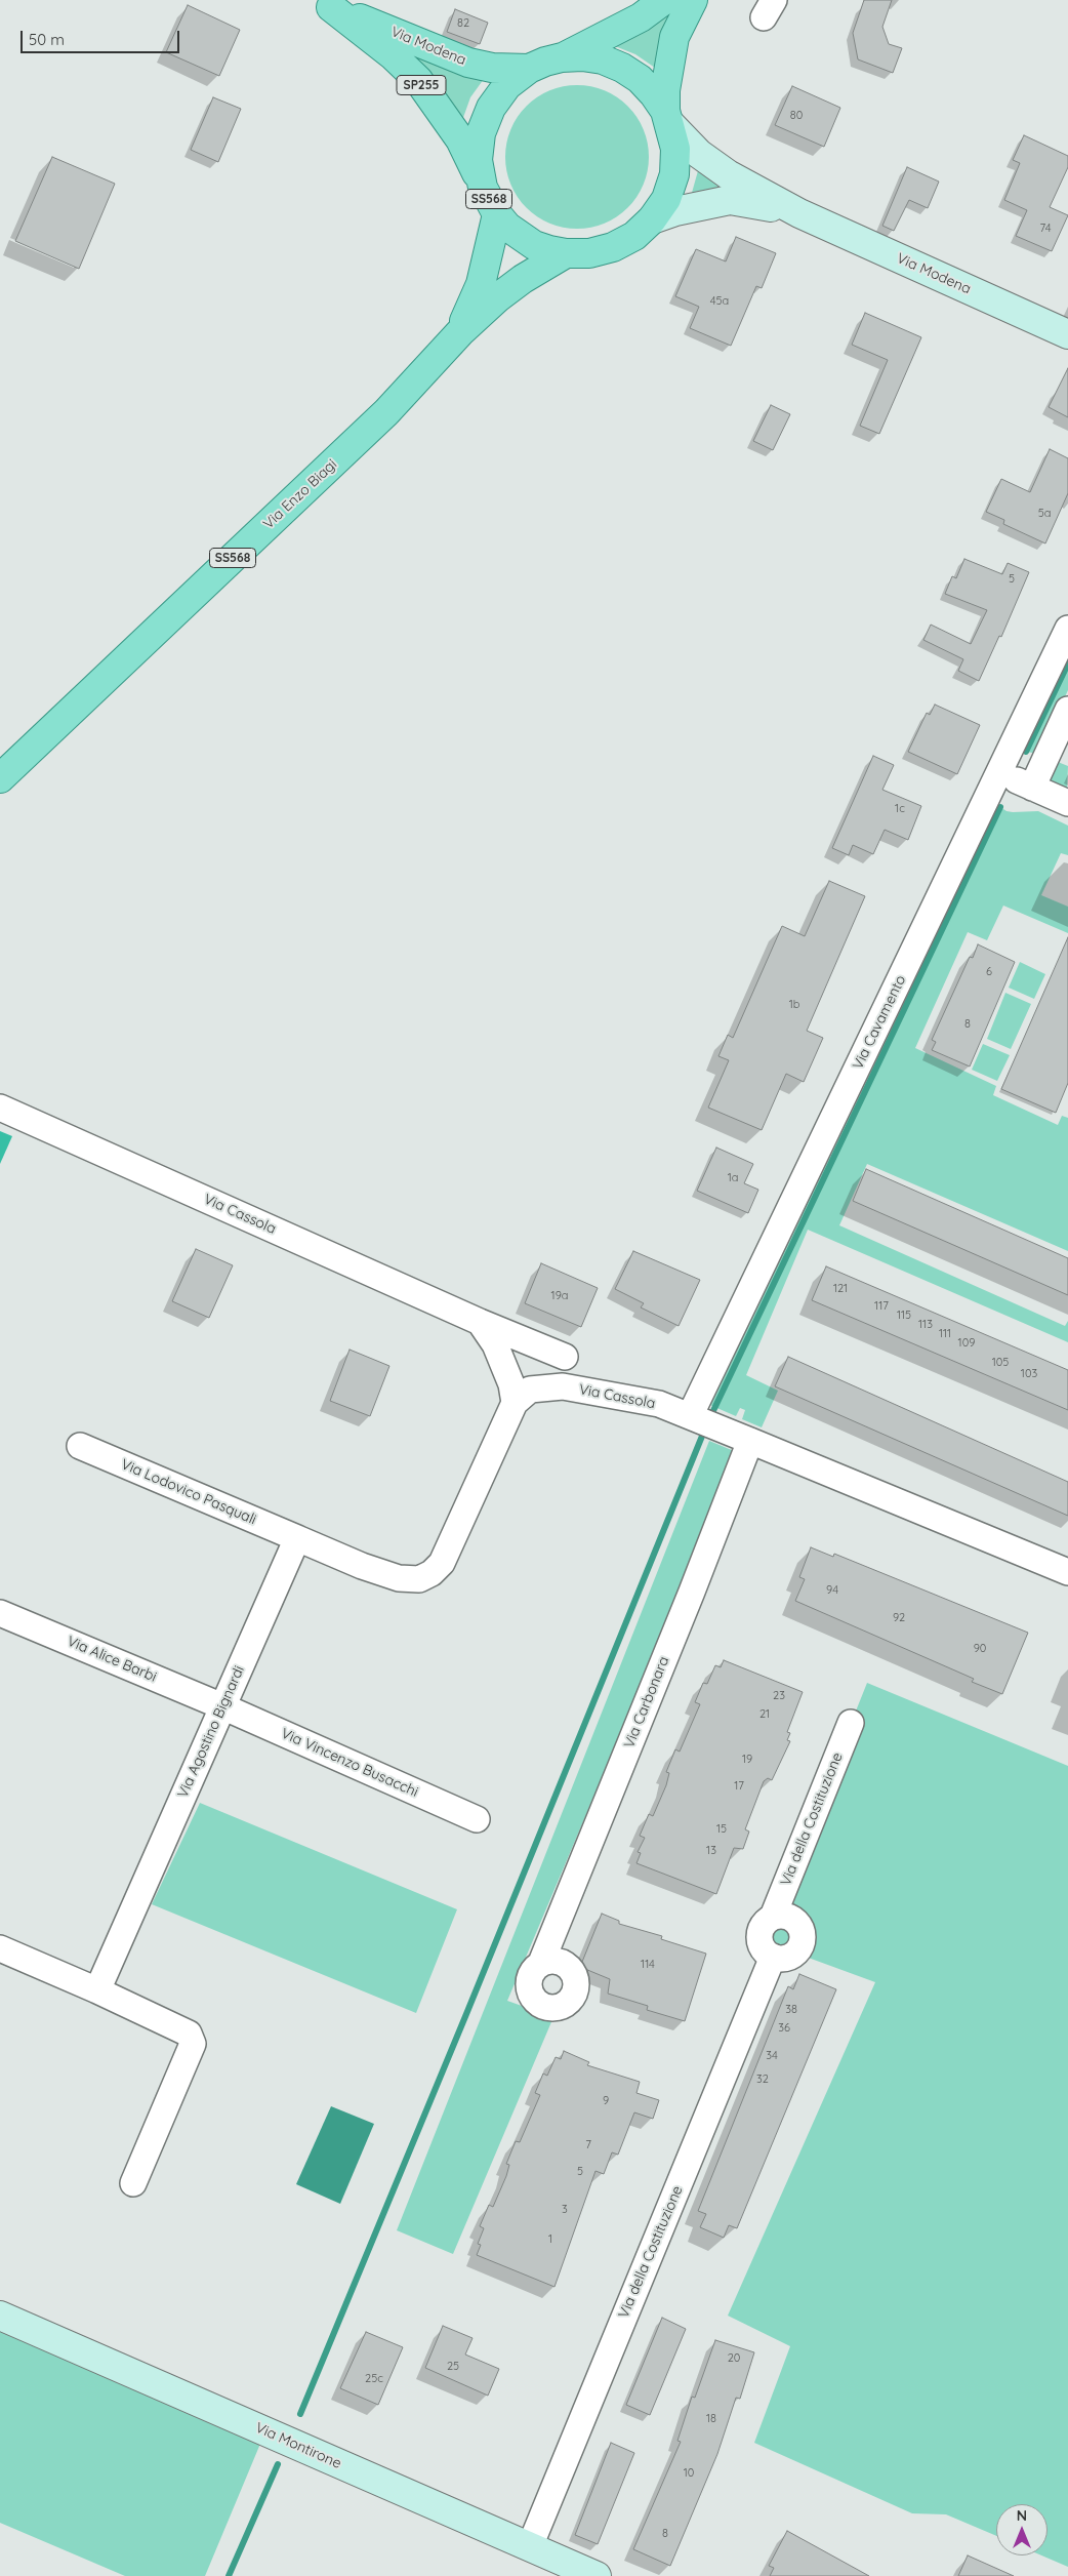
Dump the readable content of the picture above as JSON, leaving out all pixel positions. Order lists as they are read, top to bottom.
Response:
{
  "streets": {
    "main road": [
      "Via Modena",
      "SP255",
      "SS568",
      "Via Enzo Biagi"
    ],
    "street": [
      "Via Cavamento",
      "Via Cassola",
      "Via Lodovico Pasquali",
      "Via Alice Barbi",
      "Via Carbonara",
      "Via Agostino Bignardi",
      "Via Vincenzo Busacchi",
      "Via della Costituzione",
      "Via Montirone"
    ]
  },
  "crossings": [
    ["Via Modena", "SS568"],
    ["Via Modena", "Via Enzo Biagi"],
    ["Via Cavamento", "Via Cassola"],
    ["Via Lodovico Pasquali", "Via Agostino Bignardi"],
    ["Via Alice Barbi", "Via Agostino Bignardi"],
    ["Via Alice Barbi", "Via Vincenzo Busacchi"],
    ["Via Agostino Bignardi", "Via Vincenzo Busacchi"],
    ["Via della Costituzione", "Via Montirone"]
  ],
  "house_numbers": [
    "82",
    "80",
    "74",
    "45a",
    "5a",
    "5",
    "1c",
    "6",
    "1b",
    "8",
    "1a",
    "121",
    "19a",
    "117",
    "115",
    "113",
    "111",
    "109",
    "105",
    "103",
    "94",
    "92",
    "90",
    "23",
    "21",
    "19",
    "17",
    "15",
    "13",
    "114",
    "38",
    "36",
    "34",
    "32",
    "9",
    "7",
    "5",
    "3",
    "1",
    "20",
    "25",
    "25c",
    "18",
    "10",
    "8"
  ],
  "scale_bar": "50 m",
  "north": "top"
}
